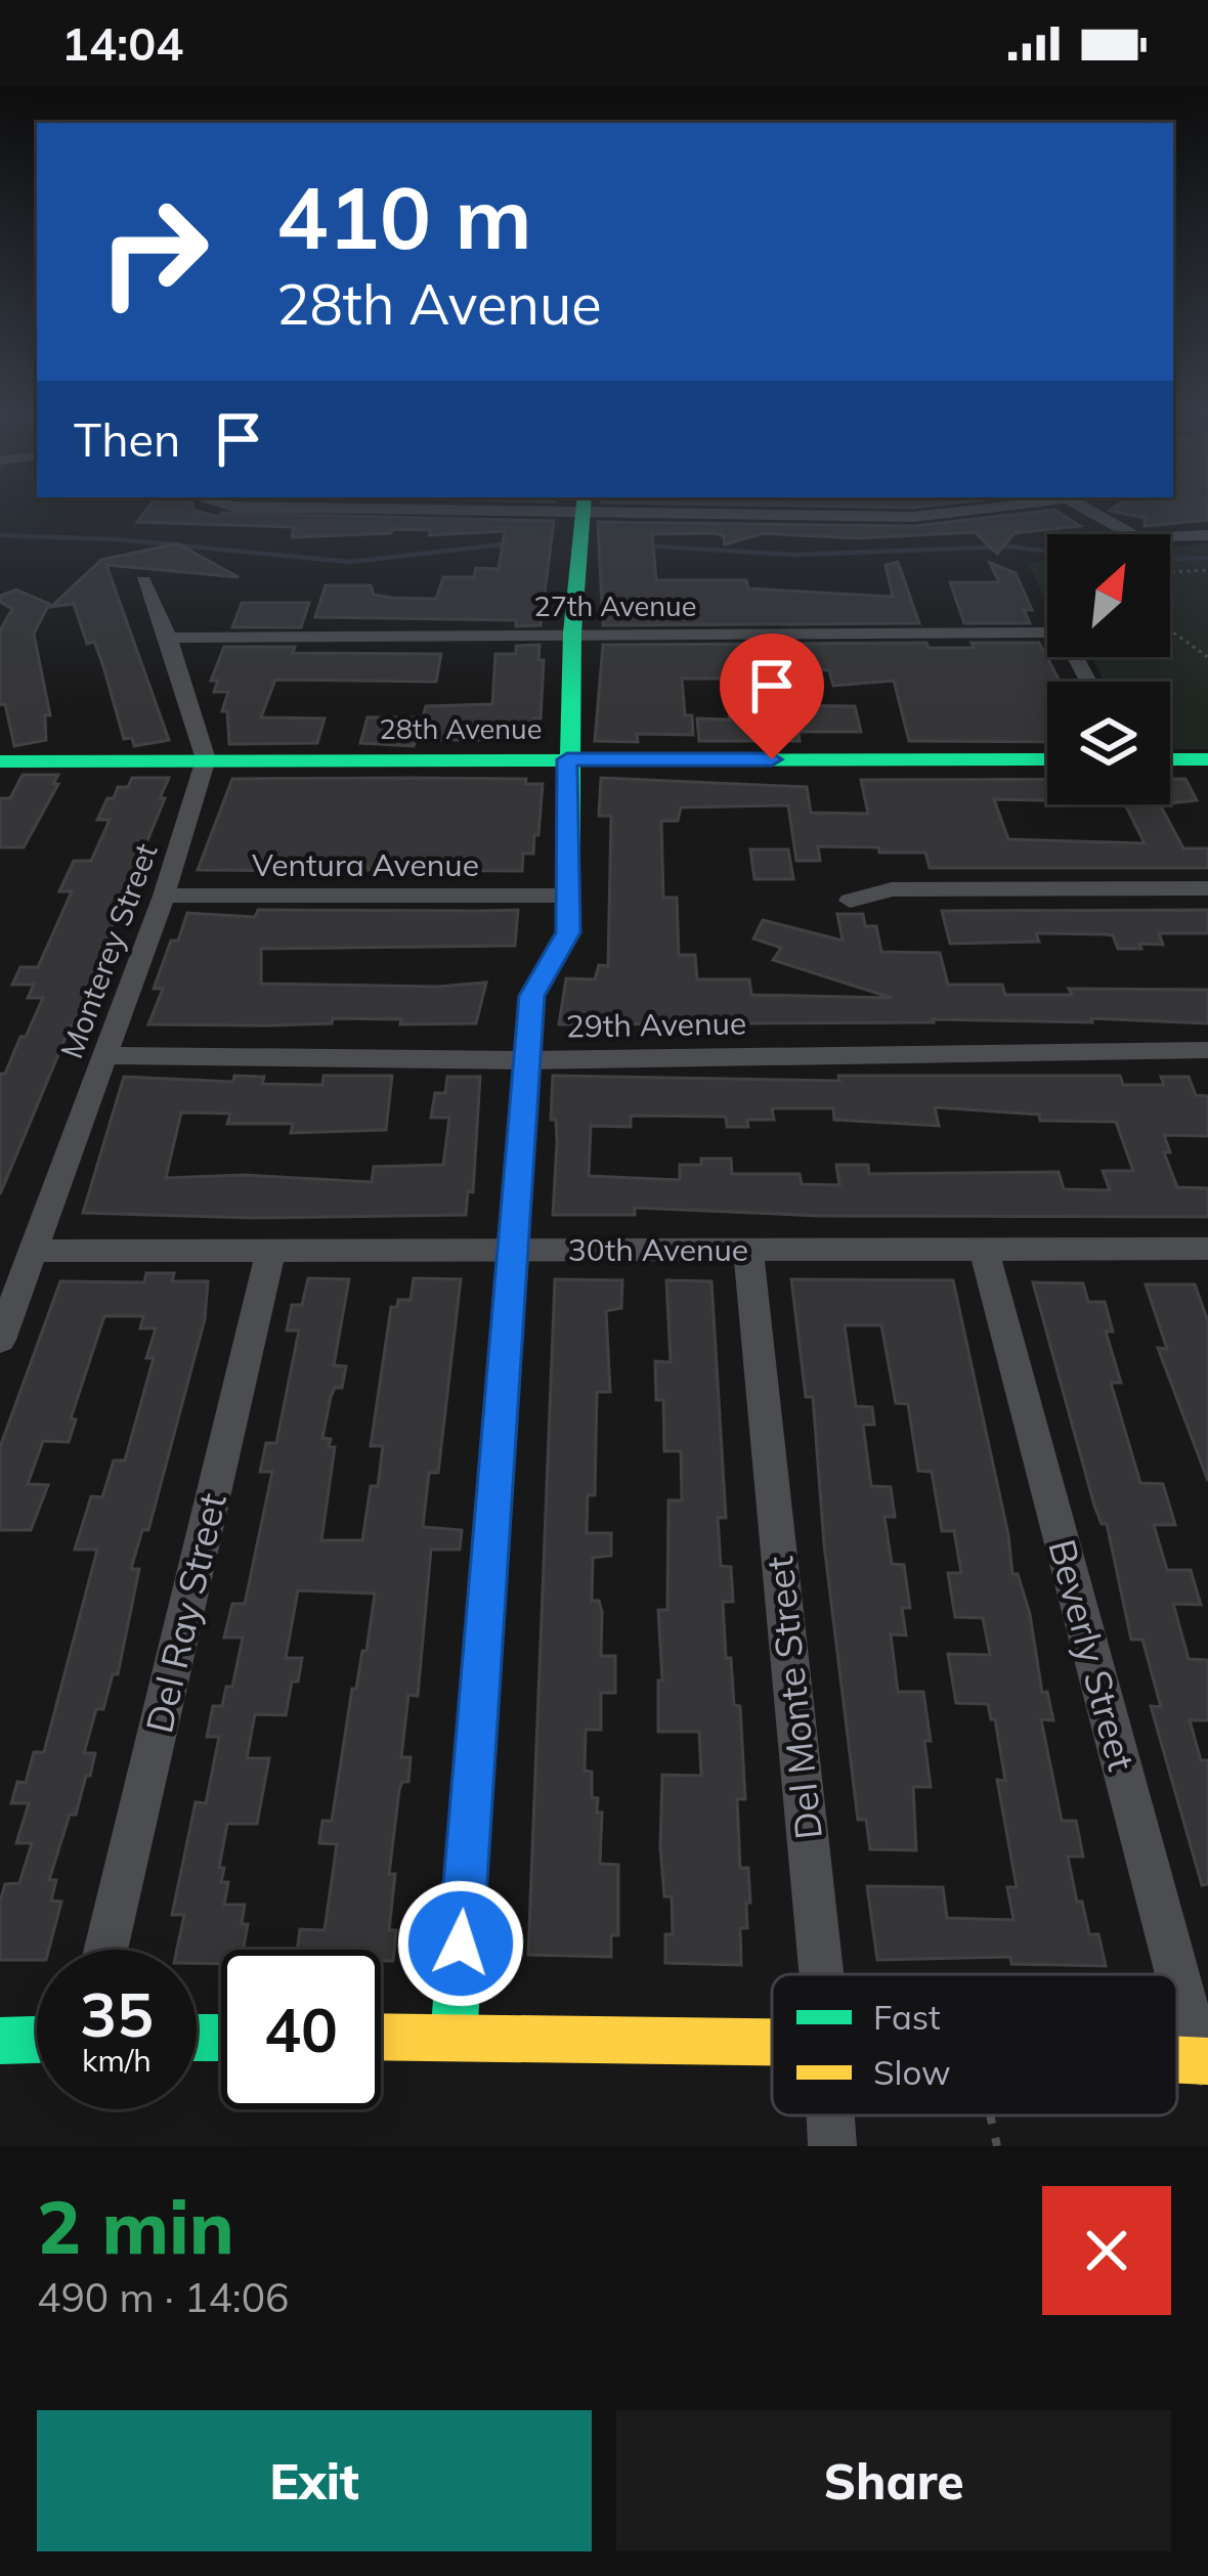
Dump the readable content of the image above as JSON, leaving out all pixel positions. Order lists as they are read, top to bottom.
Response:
{
  "streets": {
    "street": [
      "27th Avenue",
      "28th Avenue",
      "Ventura Avenue",
      "Monterey Street",
      "29th Avenue",
      "30th Avenue",
      "Del Ray Street",
      "Beverly Street",
      "Del Monte Street"
    ]
  },
  "crossings": [
    ["28th Avenue", "Monterey Street"],
    ["Ventura Avenue", "Monterey Street"],
    ["Monterey Street", "29th Avenue"],
    ["Monterey Street", "30th Avenue"],
    ["30th Avenue", "Del Ray Street"],
    ["30th Avenue", "Beverly Street"],
    ["30th Avenue", "Del Monte Street"]
  ],
  "legend": ["Fast", "Slow"],
  "north": "top right",
  "page": {
    "status": "14:04",
    "turn": ["410 m", "28th Avenue"],
    "then": "Then",
    "speed": "35 km/h",
    "limit": "40",
    "heading": ["2 min", "490 m · 14:06"],
    "buttons": ["Exit", "Share"]
  }
}
